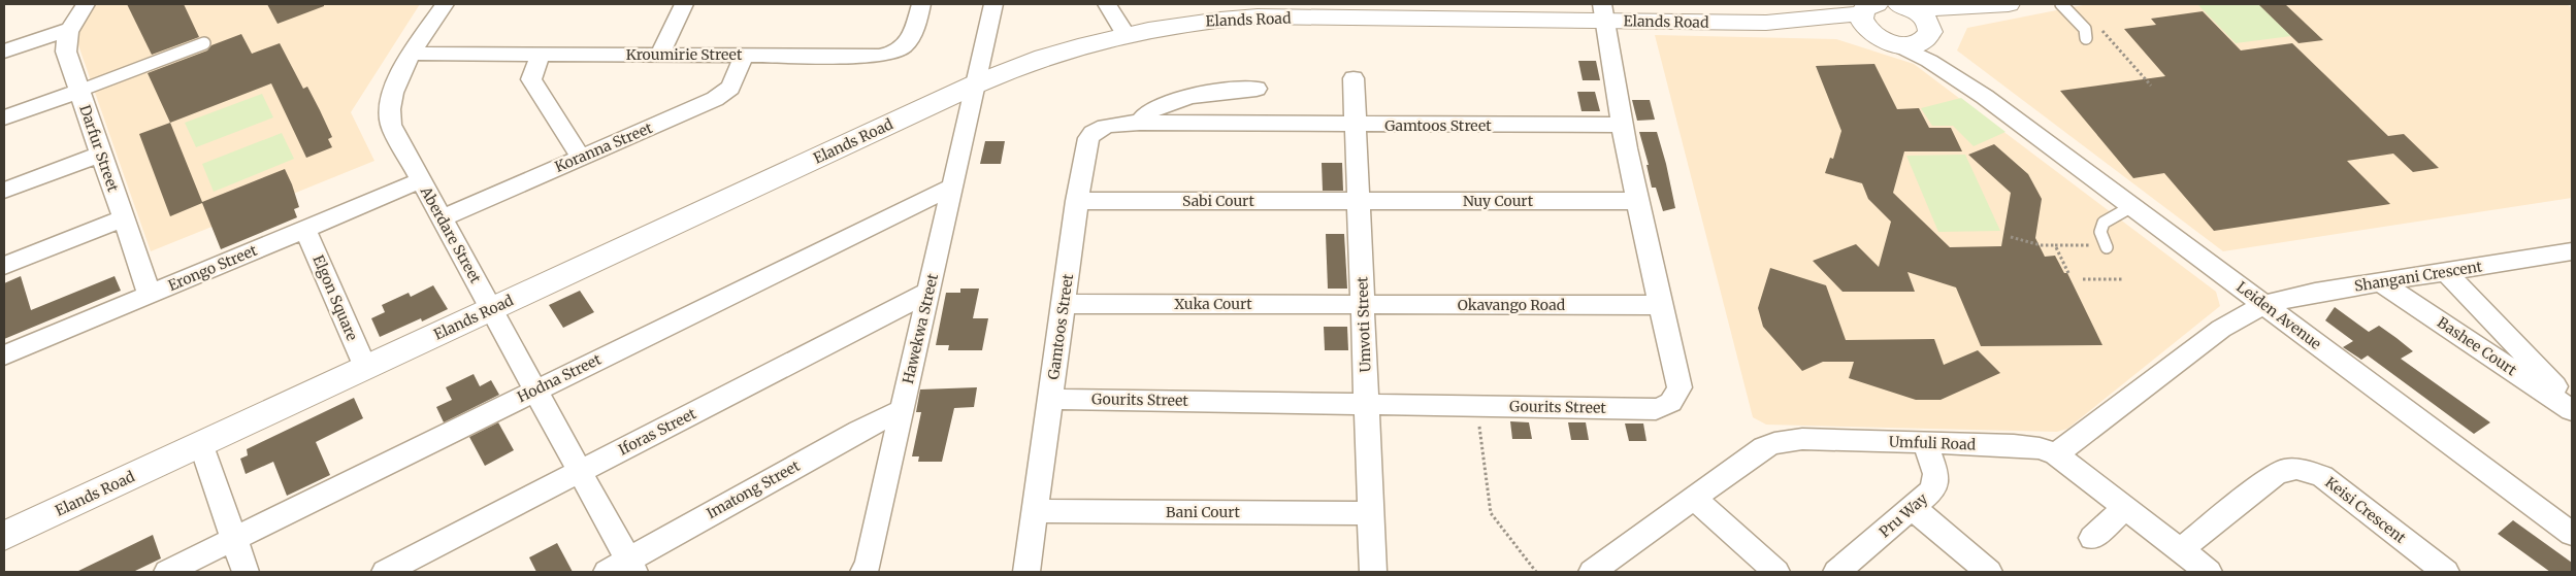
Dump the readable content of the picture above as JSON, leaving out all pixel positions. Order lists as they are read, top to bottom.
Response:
{
  "streets": {
    "street": [
      "Elands Road",
      "Kroumirie Street",
      "Gamtoos Street",
      "Koranna Street",
      "Darfur Street",
      "Sabi Court",
      "Nuy Court",
      "Aberdare Street",
      "Erongo Street",
      "Shangani Crescent",
      "Elgon Square",
      "Xuka Court",
      "Okavango Road",
      "Leiden Avenue",
      "Umvoti Street",
      "Hawekwa Street",
      "Bashee Court",
      "Hodna Street",
      "Gourits Street",
      "Iforas Street",
      "Umfuli Road",
      "Imatong Street",
      "Keisi Crescent",
      "Bani Court",
      "Pru Way"
    ]
  },
  "crossings": [
    ["Elands Road", "Aberdare Street"],
    ["Elands Road", "Elgon Square"],
    ["Elands Road", "Leiden Avenue"],
    ["Elands Road", "Hawekwa Street"],
    ["Elands Road", "Gourits Street"],
    ["Kroumirie Street", "Koranna Street"],
    ["Kroumirie Street", "Aberdare Street"],
    ["Gamtoos Street", "Sabi Court"],
    ["Gamtoos Street", "Xuka Court"],
    ["Gamtoos Street", "Umvoti Street"],
    ["Gamtoos Street", "Gourits Street"],
    ["Gamtoos Street", "Bani Court"],
    ["Koranna Street", "Aberdare Street"],
    ["Darfur Street", "Erongo Street"],
    ["Sabi Court", "Nuy Court"],
    ["Sabi Court", "Umvoti Street"],
    ["Nuy Court", "Umvoti Street"],
    ["Nuy Court", "Gourits Street"],
    ["Aberdare Street", "Erongo Street"],
    ["Aberdare Street", "Hodna Street"],
    ["Aberdare Street", "Iforas Street"],
    ["Aberdare Street", "Imatong Street"],
    ["Erongo Street", "Elgon Square"],
    ["Shangani Crescent", "Leiden Avenue"],
    ["Shangani Crescent", "Bashee Court"],
    ["Xuka Court", "Okavango Road"],
    ["Xuka Court", "Umvoti Street"],
    ["Okavango Road", "Umvoti Street"],
    ["Okavango Road", "Gourits Street"],
    ["Umvoti Street", "Gourits Street"],
    ["Umvoti Street", "Bani Court"],
    ["Hawekwa Street", "Hodna Street"],
    ["Hawekwa Street", "Iforas Street"],
    ["Hawekwa Street", "Imatong Street"],
    ["Umfuli Road", "Pru Way"]
  ]
}
